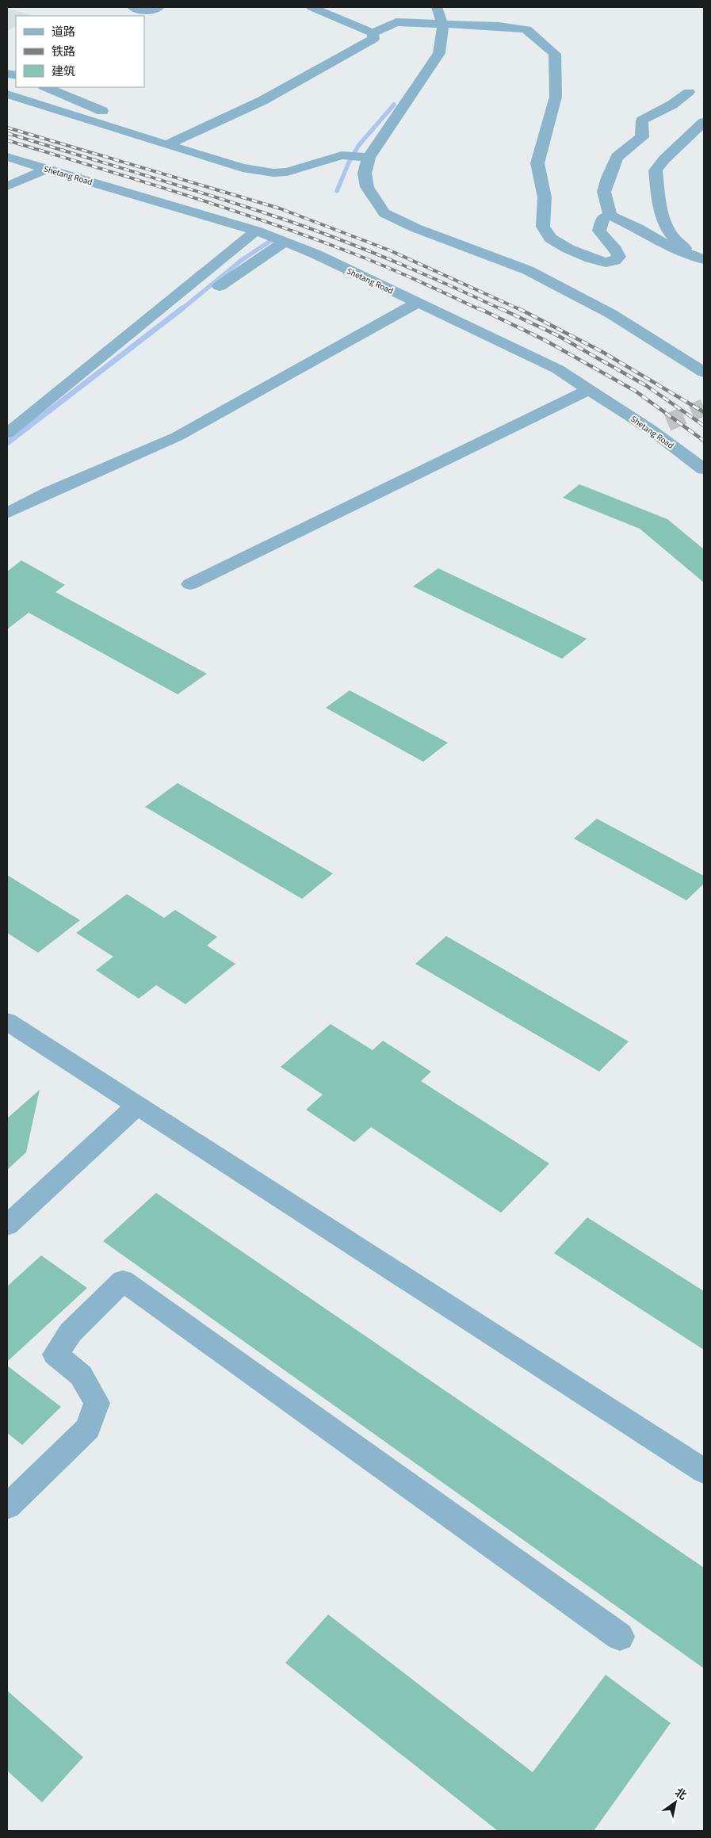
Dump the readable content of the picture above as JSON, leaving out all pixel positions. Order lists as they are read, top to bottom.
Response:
{
  "streets": {
    "street": ["Shetang Road"]
  },
  "legend": ["道路", "铁路", "建筑"],
  "north": "top right"
}
